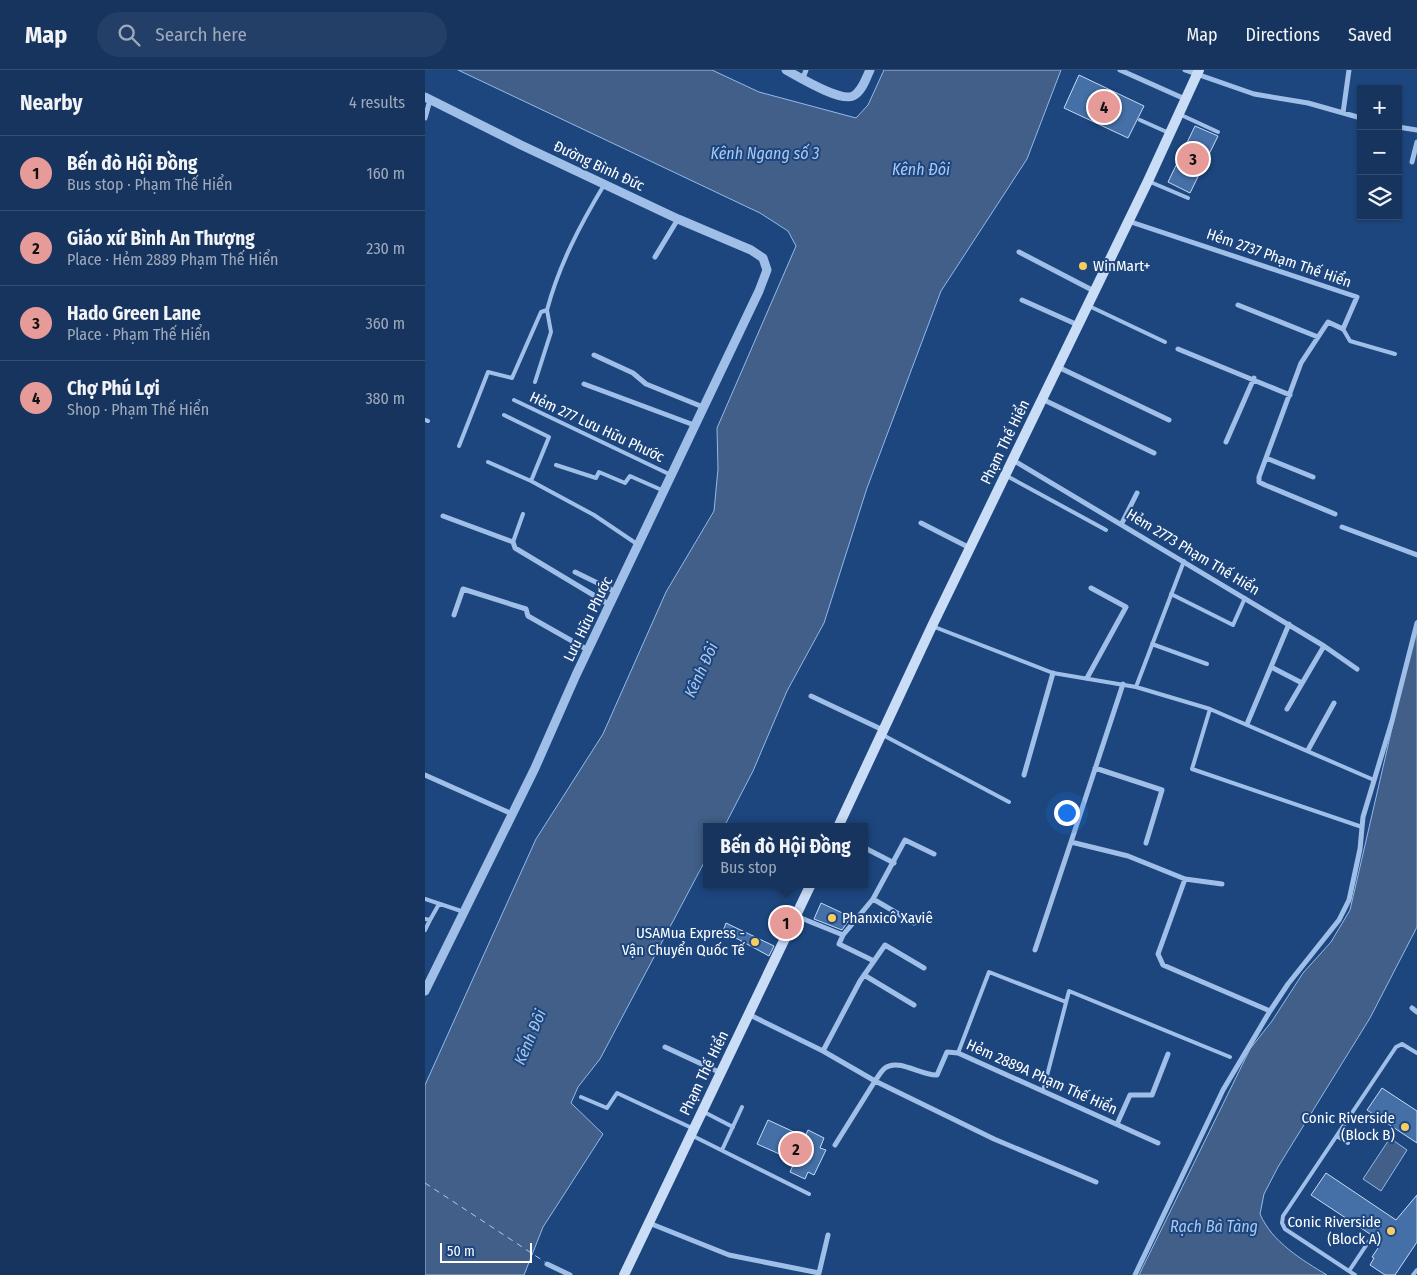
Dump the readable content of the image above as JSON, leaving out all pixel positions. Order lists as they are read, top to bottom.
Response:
{
  "streets": {
    "main road": ["Phạm Thế Hiển"],
    "street": [
      "Đường Bình Đức",
      "Hẻm 2737 Phạm Thế Hiển",
      "Hẻm 2773 Phạm Thế Hiển",
      "Lưu Hữu Phước",
      "Hẻm 2889A Phạm Thế Hiển"
    ],
    "lane": ["Hẻm 277 Lưu Hữu Phước"]
  },
  "crossings": [
    ["Đường Bình Đức", "Lưu Hữu Phước"],
    ["Hẻm 2737 Phạm Thế Hiển", "Phạm Thế Hiển"],
    ["Hẻm 277 Lưu Hữu Phước", "Lưu Hữu Phước"],
    ["Phạm Thế Hiển", "Hẻm 2773 Phạm Thế Hiển"]
  ],
  "water": ["Kênh Ngang số 3", "Kênh Đôi", "Rạch Bà Tàng"],
  "places": [
    "WinMart+",
    "Phanxicô Xaviê",
    "USAMua Express - Vận Chuyển Quốc Tế",
    "Conic Riverside (Block B)",
    "Conic Riverside (Block A)"
  ],
  "scale_bar": "50 m",
  "page": {
    "header": "Map",
    "search": "Search here",
    "nav": ["Map", "Directions", "Saved"],
    "heading": ["Nearby", "4 results"],
    "map_buttons": ["+", "−"],
    "pins": [
      "4",
      "3",
      "1",
      "2"
    ],
    "list": [
      {
        "mark": "1",
        "name": "Bến đò Hội Đồng",
        "note": "Bus stop · Phạm Thế Hiển",
        "value": "160 m"
      },
      {
        "mark": "2",
        "name": "Giáo xứ Bình An Thượng",
        "note": "Place · Hẻm 2889 Phạm Thế Hiển",
        "value": "230 m"
      },
      {
        "mark": "3",
        "name": "Hado Green Lane",
        "note": "Place · Phạm Thế Hiển",
        "value": "360 m"
      },
      {
        "mark": "4",
        "name": "Chợ Phú Lợi",
        "note": "Shop · Phạm Thế Hiển",
        "value": "380 m"
      }
    ],
    "popup": ["Bến đò Hội Đồng", "Bus stop"],
    "scale": "50 m"
  }
}
